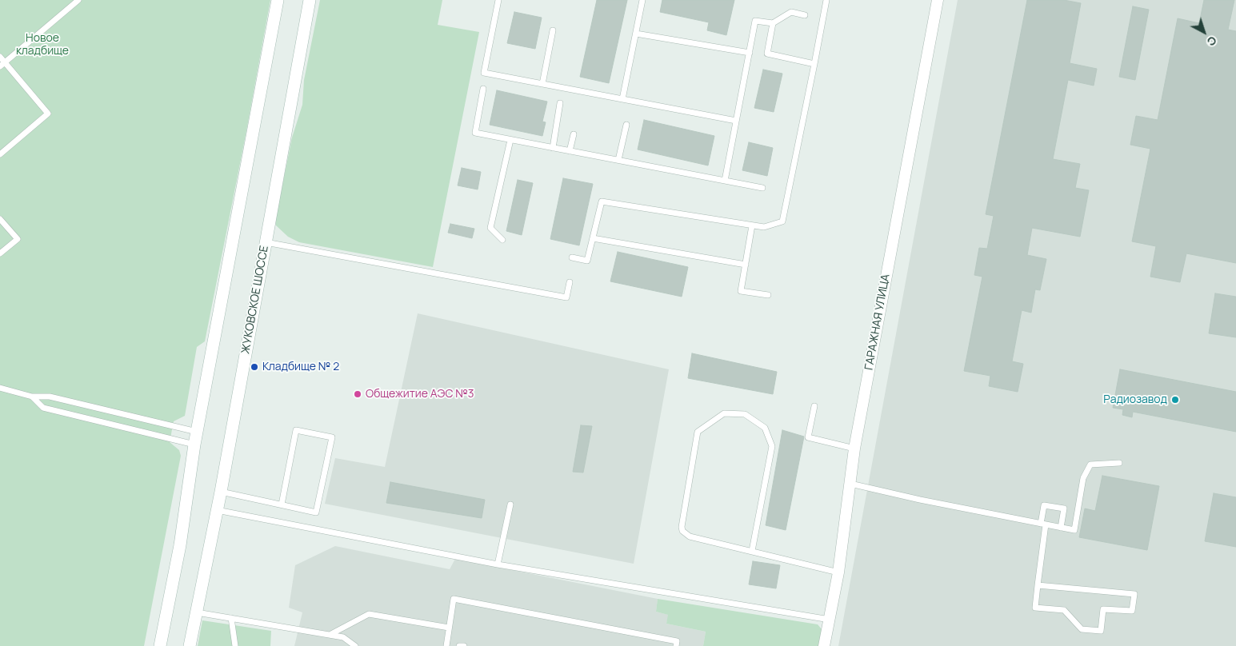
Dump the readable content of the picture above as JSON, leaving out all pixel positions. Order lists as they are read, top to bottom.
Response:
{
  "streets": {
    "main road": ["ЖУКОВСКОЕ ШОССЕ"],
    "street": ["ГАРАЖНАЯ УЛИЦА"]
  },
  "parks": ["Новое кладбище"],
  "places": ["Кладбище № 2", "Общежитие АЭС №3", "Радиозавод"],
  "north": "bottom right"
}
